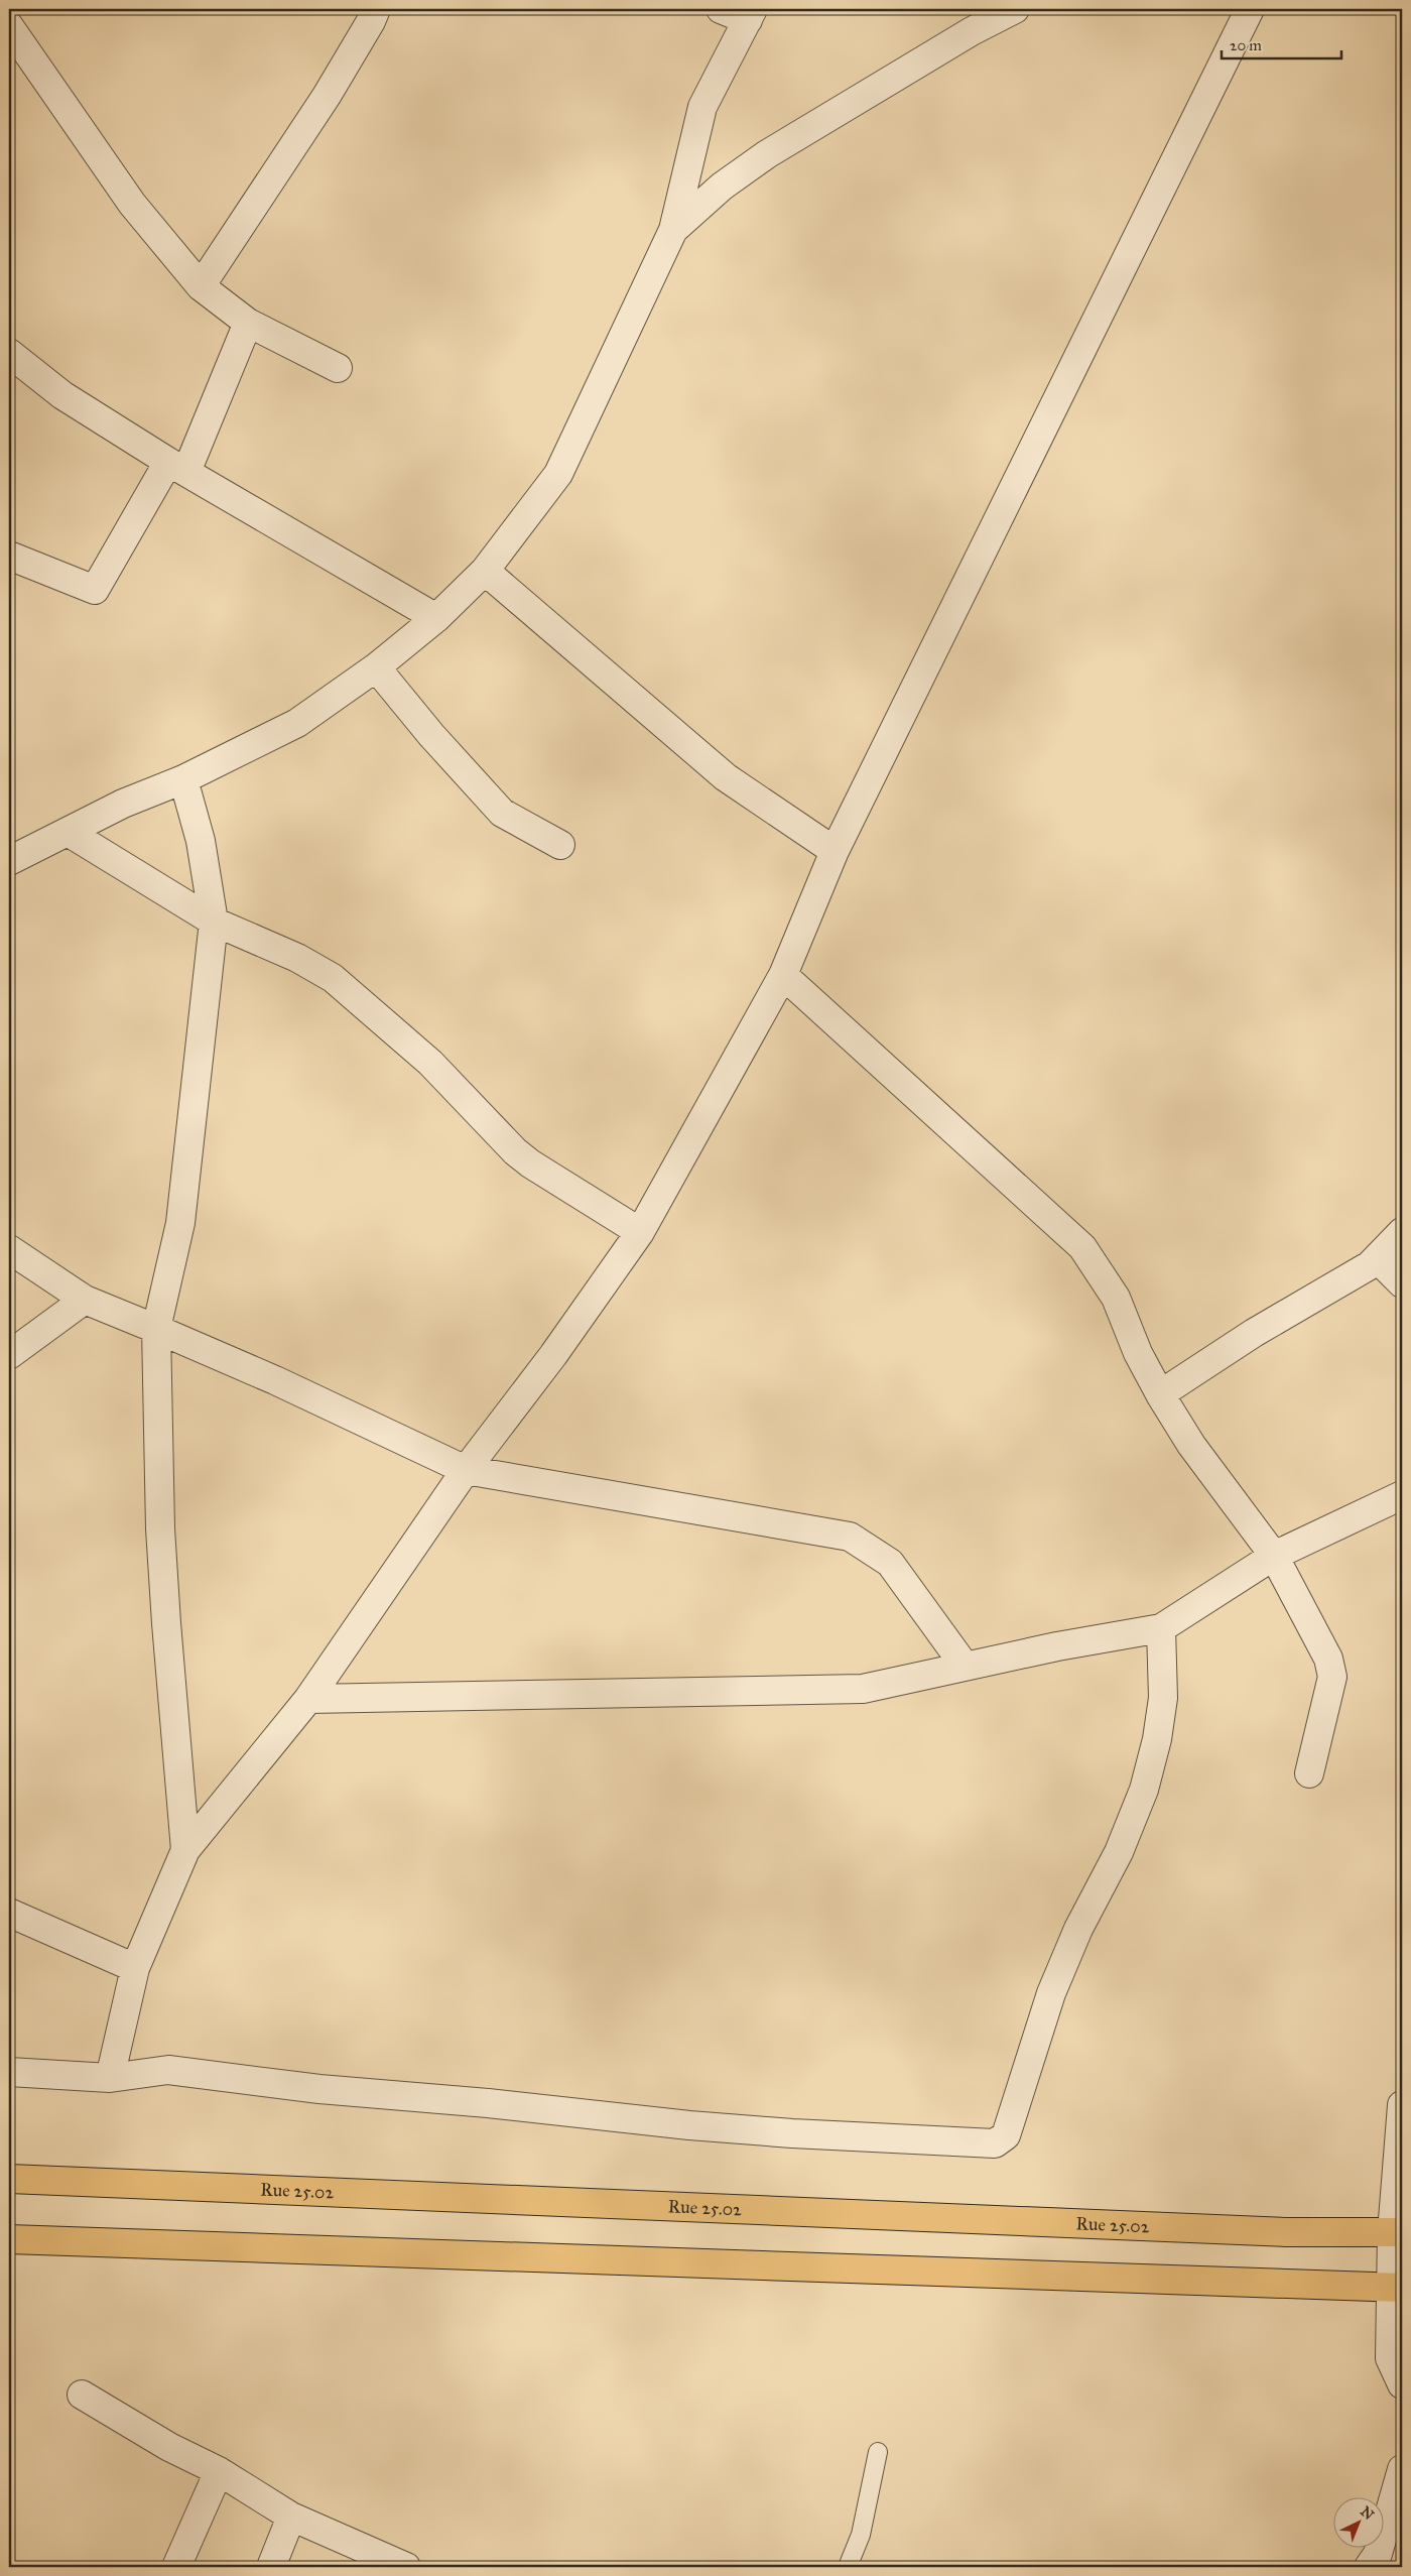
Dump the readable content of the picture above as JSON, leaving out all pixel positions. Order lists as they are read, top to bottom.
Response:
{
  "streets": {
    "main road": ["Rue 25.02"]
  },
  "scale_bar": "20 m",
  "north": "top right"
}
